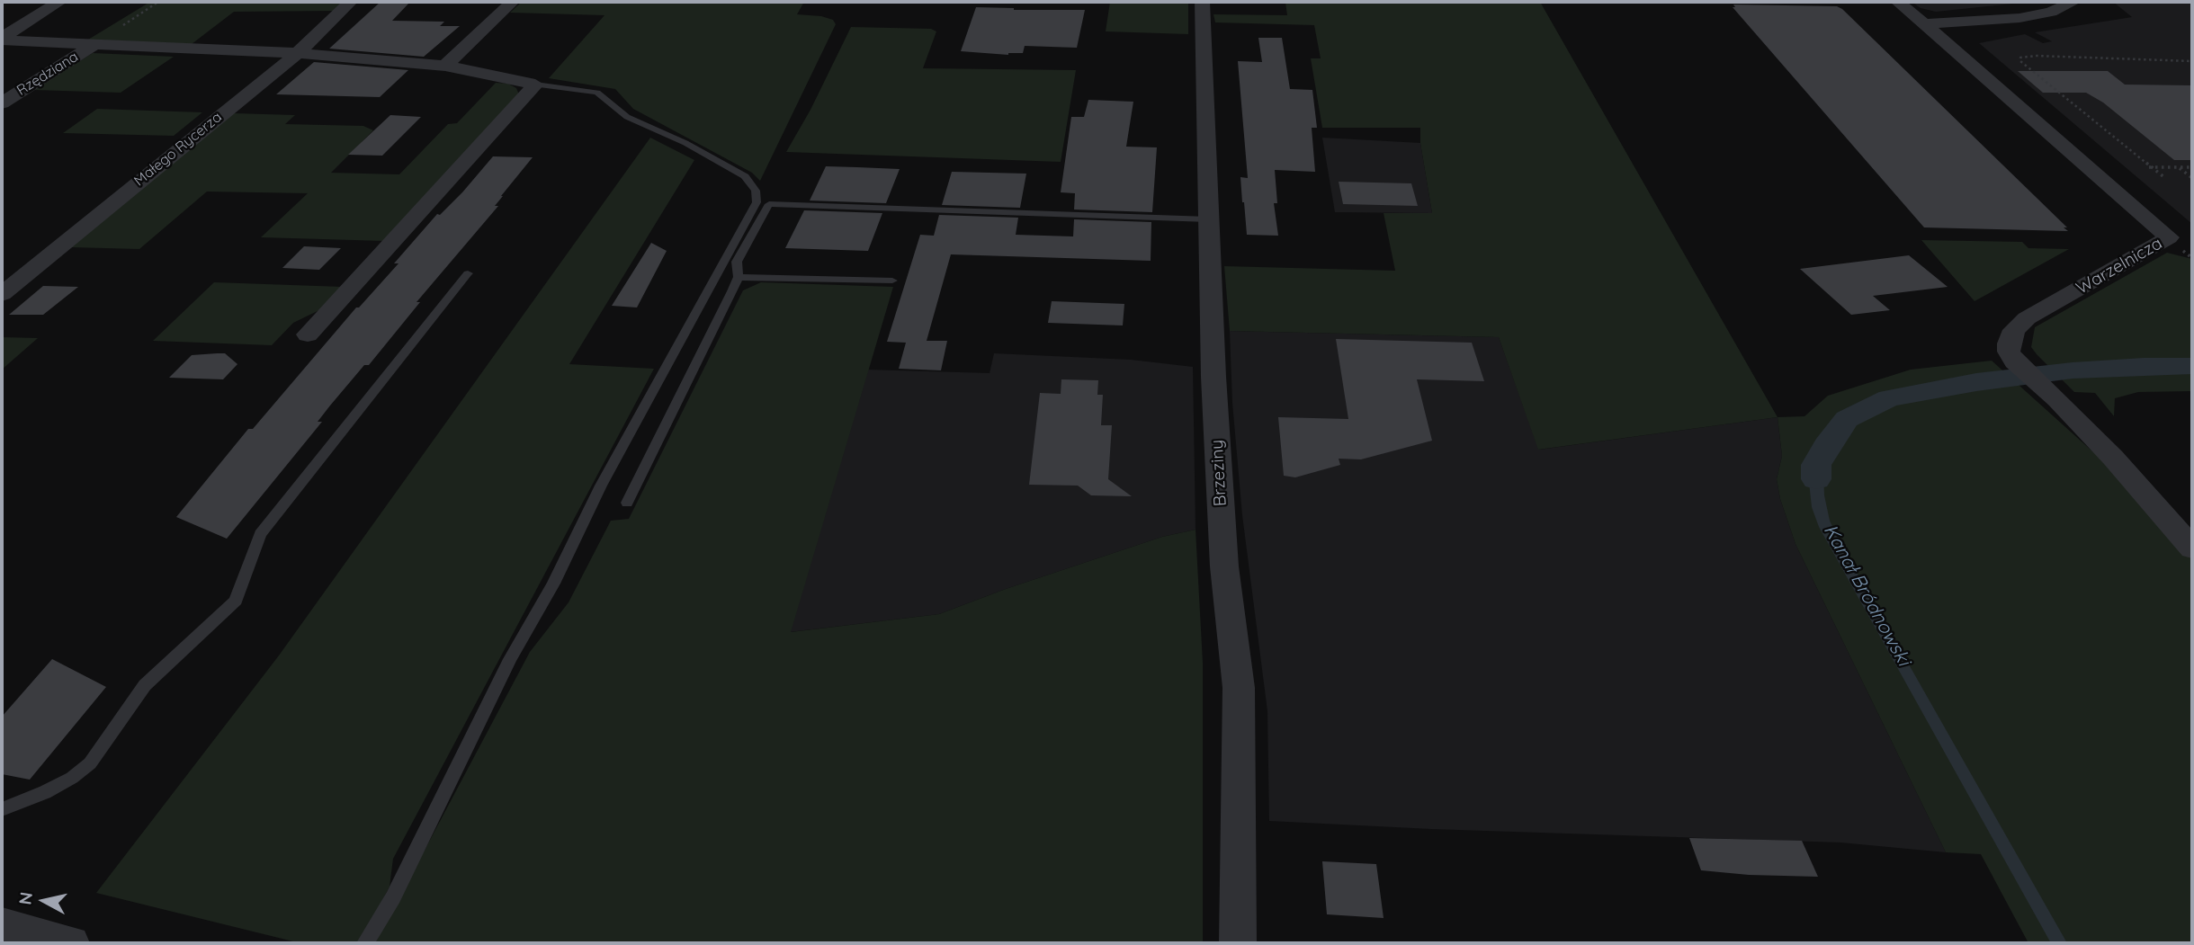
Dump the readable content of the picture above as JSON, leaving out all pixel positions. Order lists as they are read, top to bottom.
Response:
{
  "streets": {
    "street": [
      "Rzędziana",
      "Małego Rycerza",
      "Warzelnicza",
      "Brzeziny"
    ]
  },
  "water": ["Kanał Bródnowski"],
  "north": "left"
}
